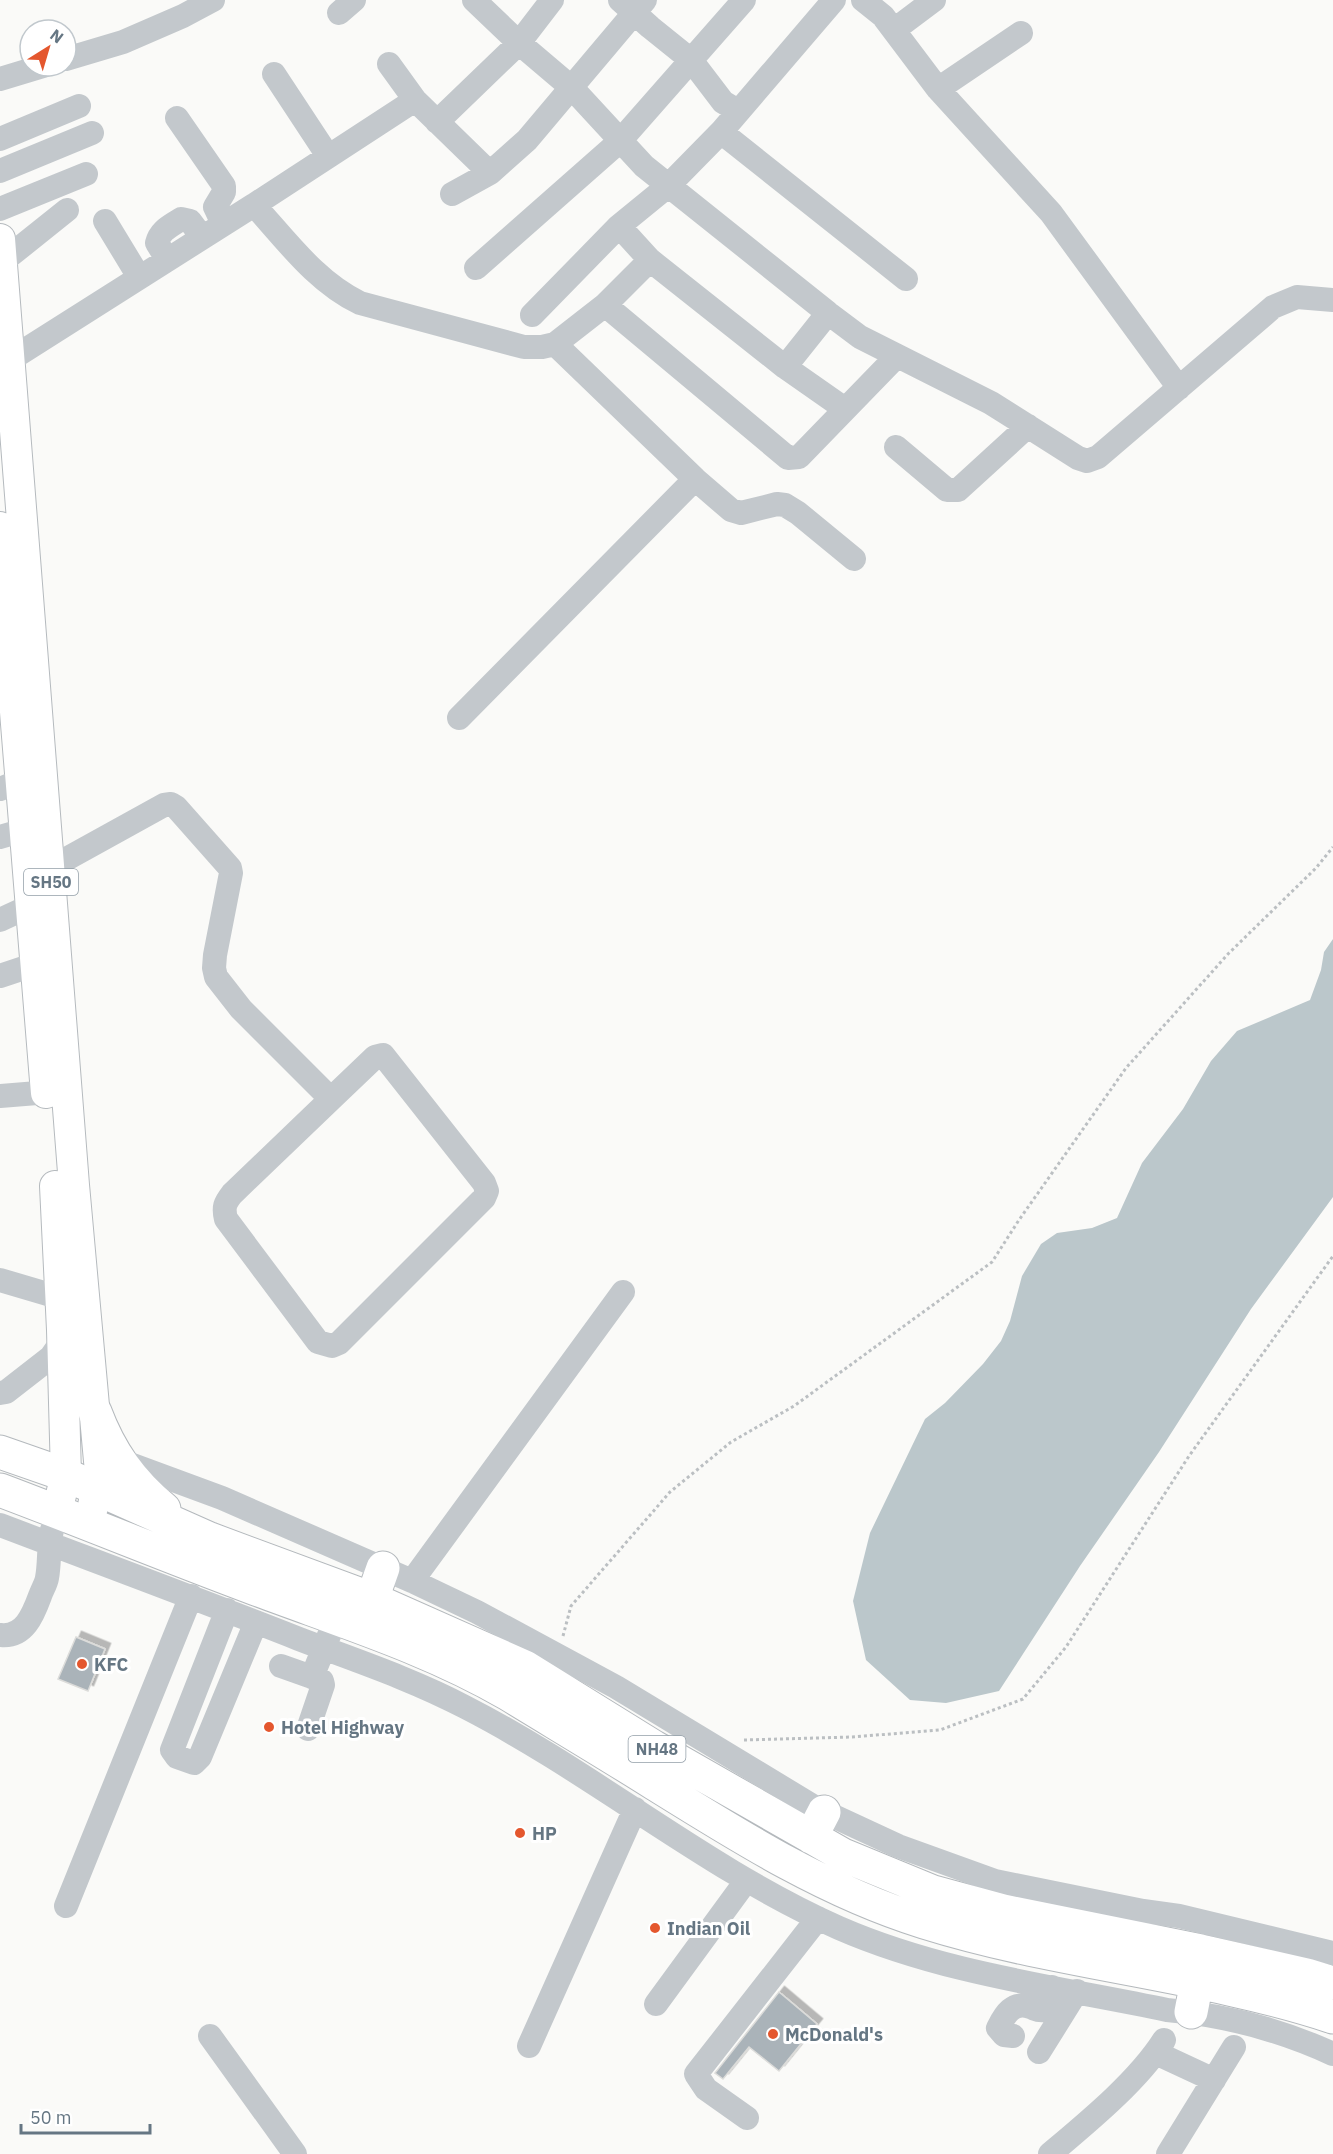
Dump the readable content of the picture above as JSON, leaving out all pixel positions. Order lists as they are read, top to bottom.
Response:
{
  "streets": {
    "highway": ["NH48"],
    "main road": ["SH50"]
  },
  "crossings": [
    ["SH50", "NH48"]
  ],
  "places": [
    "KFC",
    "Hotel Highway",
    "HP",
    "Indian Oil",
    "McDonald's"
  ],
  "scale_bar": "50 m",
  "north": "top right"
}
